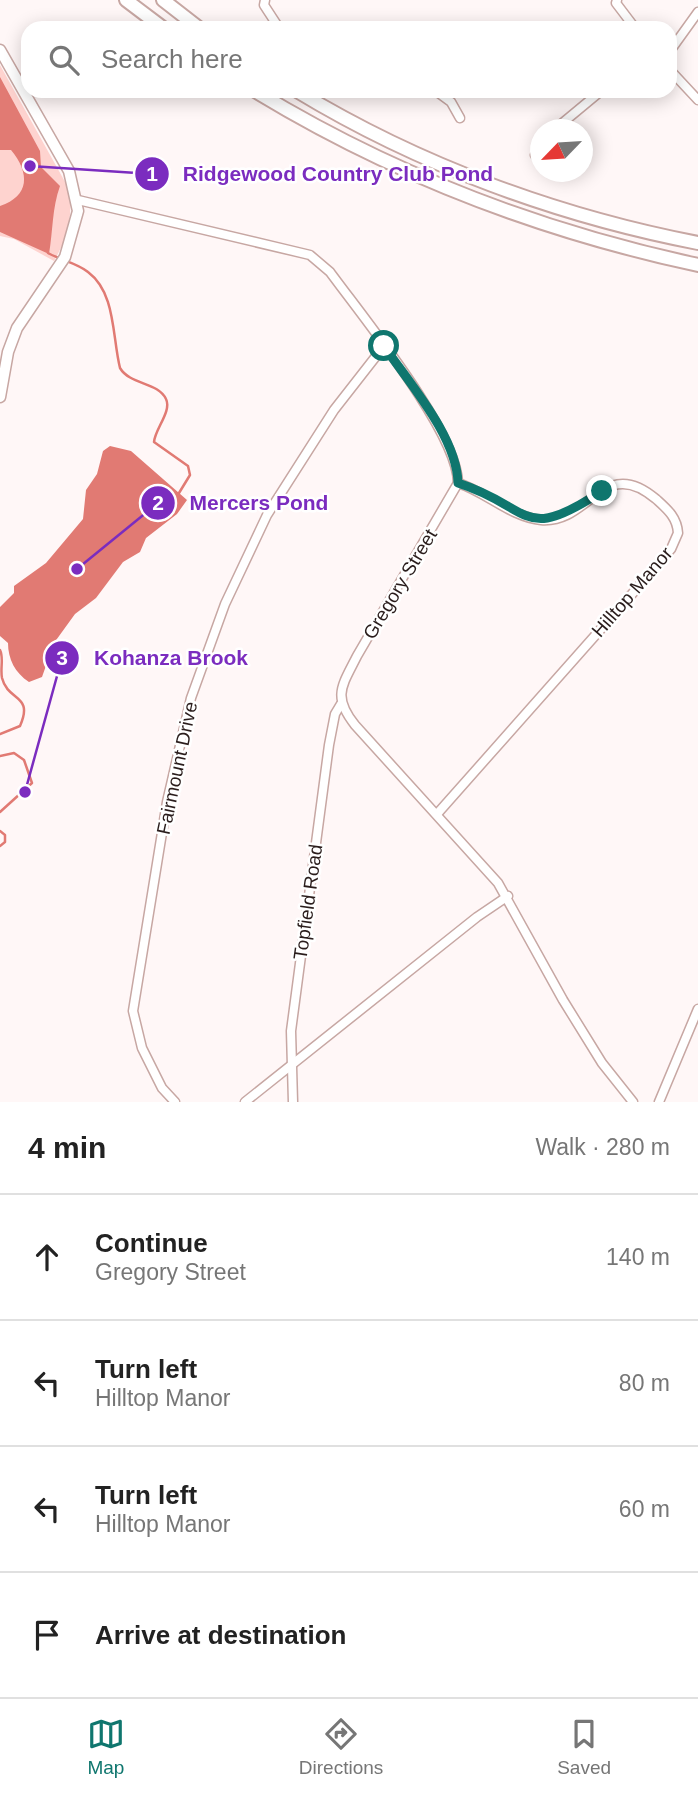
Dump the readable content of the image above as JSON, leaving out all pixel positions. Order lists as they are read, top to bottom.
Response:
{
  "streets": {
    "street": [
      "Gregory Street",
      "Hilltop Manor",
      "Fairmount Drive",
      "Topfield Road"
    ]
  },
  "crossings": [
    ["Gregory Street", "Hilltop Manor"],
    ["Gregory Street", "Topfield Road"]
  ],
  "places": ["Ridgewood Country Club Pond", "Mercers Pond", "Kohanza Brook"],
  "north": "bottom left",
  "page": {
    "search": "Search here",
    "heading": ["4 min", "Walk · 280 m"],
    "list": [
      ["Continue", "Gregory Street", "140 m"],
      ["Turn left", "Hilltop Manor", "80 m"],
      ["Turn left", "Hilltop Manor", "60 m"],
      "Arrive at destination"
    ],
    "nav": ["Map", "Directions", "Saved"]
  }
}
